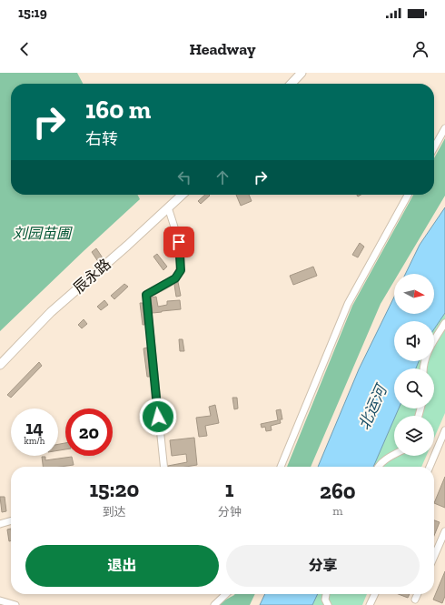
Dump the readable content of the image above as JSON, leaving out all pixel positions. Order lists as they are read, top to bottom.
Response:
{
  "streets": {
    "main road": ["辰永路"]
  },
  "water": ["北运河"],
  "parks": ["刘园苗圃"],
  "north": "right",
  "page": {
    "status": "15:19",
    "header": "Headway",
    "turn": ["160 m", "右转"],
    "speed": "14 km/h",
    "limit": "20",
    "eta": [
      "15:20",
      "到达",
      "1",
      "分钟",
      "260",
      "m"
    ],
    "buttons": ["退出", "分享"]
  }
}
